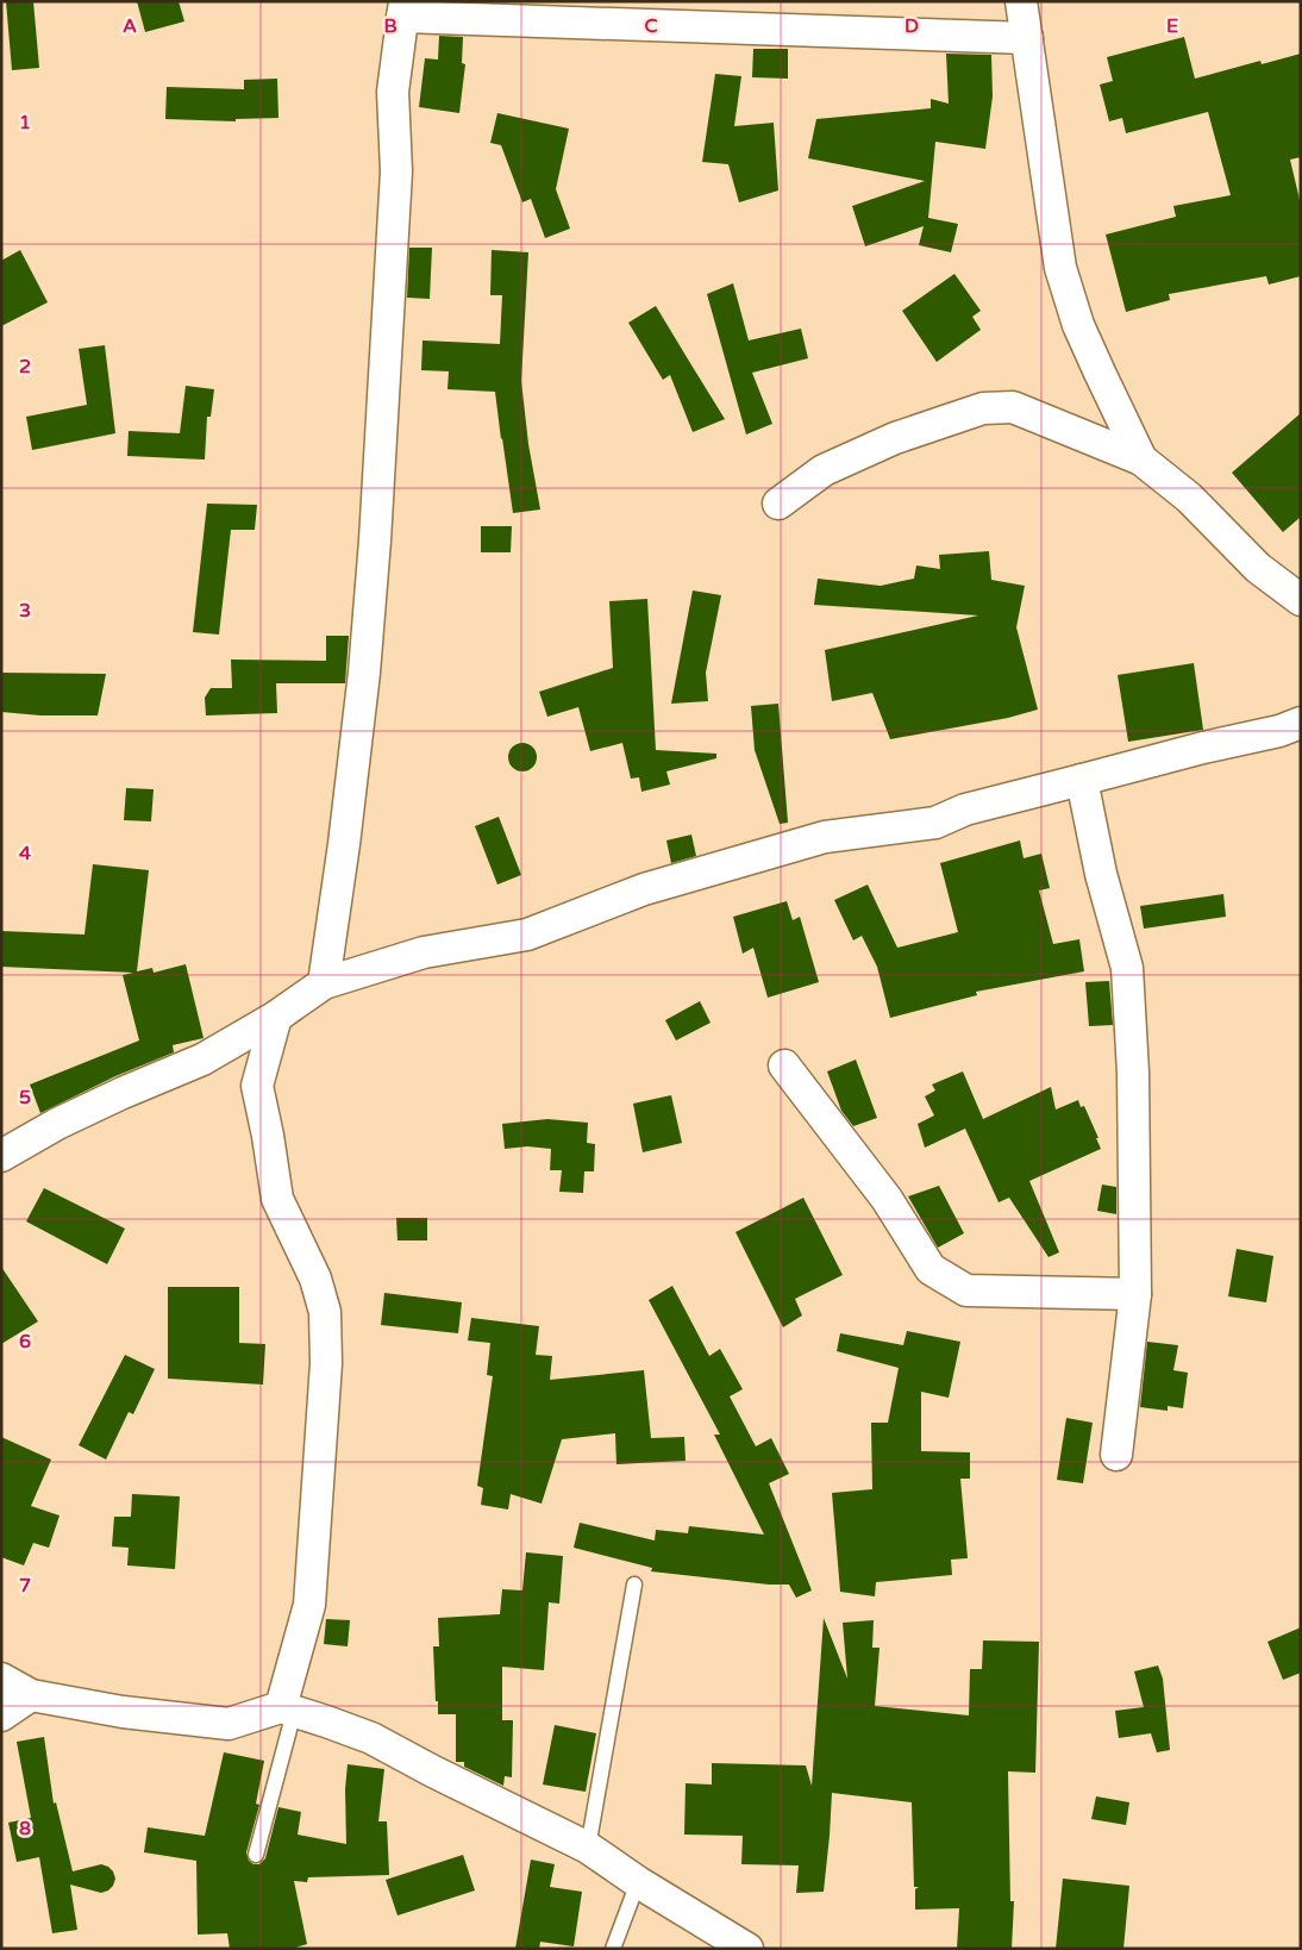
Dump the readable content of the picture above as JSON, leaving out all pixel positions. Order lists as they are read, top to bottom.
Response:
{
  "grid": {
    "columns": [
      "A",
      "B",
      "C",
      "D",
      "E"
    ],
    "rows": [
      "1",
      "2",
      "3",
      "4",
      "5",
      "6",
      "7",
      "8"
    ]
  }
}
